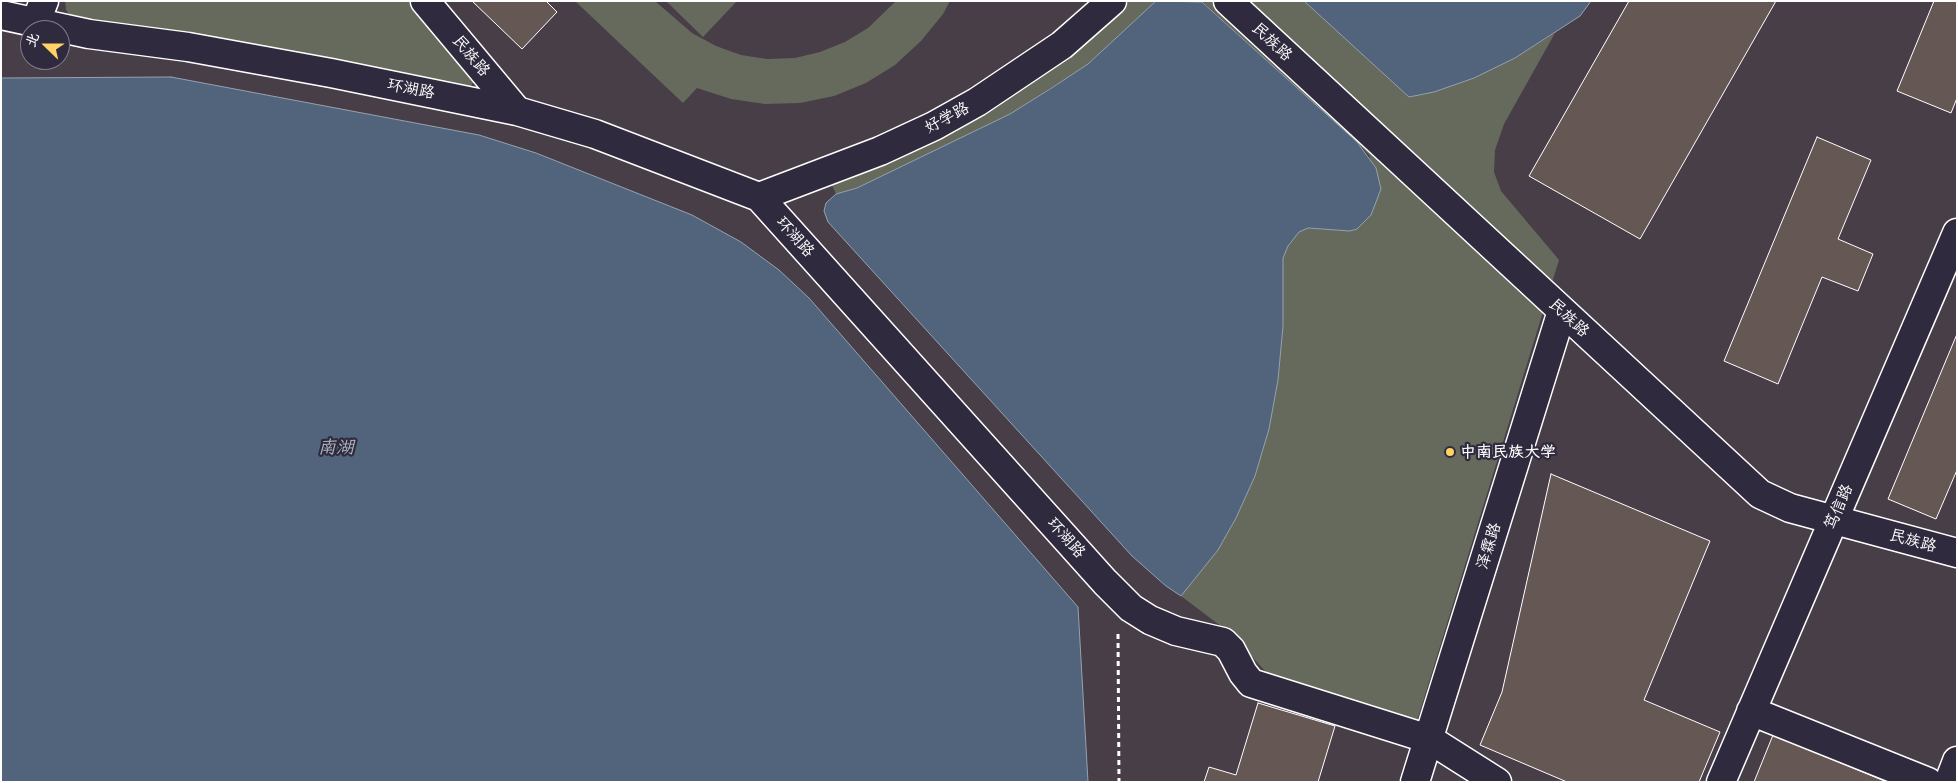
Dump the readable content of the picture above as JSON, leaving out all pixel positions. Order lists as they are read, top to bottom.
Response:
{
  "streets": {
    "street": [
      "民族路",
      "环湖路",
      "好学路",
      "笃信路",
      "泽霖路"
    ]
  },
  "crossings": [
    ["民族路", "环湖路"],
    ["民族路", "笃信路"],
    ["民族路", "泽霖路"],
    ["环湖路", "好学路"],
    ["环湖路", "泽霖路"]
  ],
  "water": ["南湖"],
  "places": ["中南民族大学"],
  "north": "left"
}
